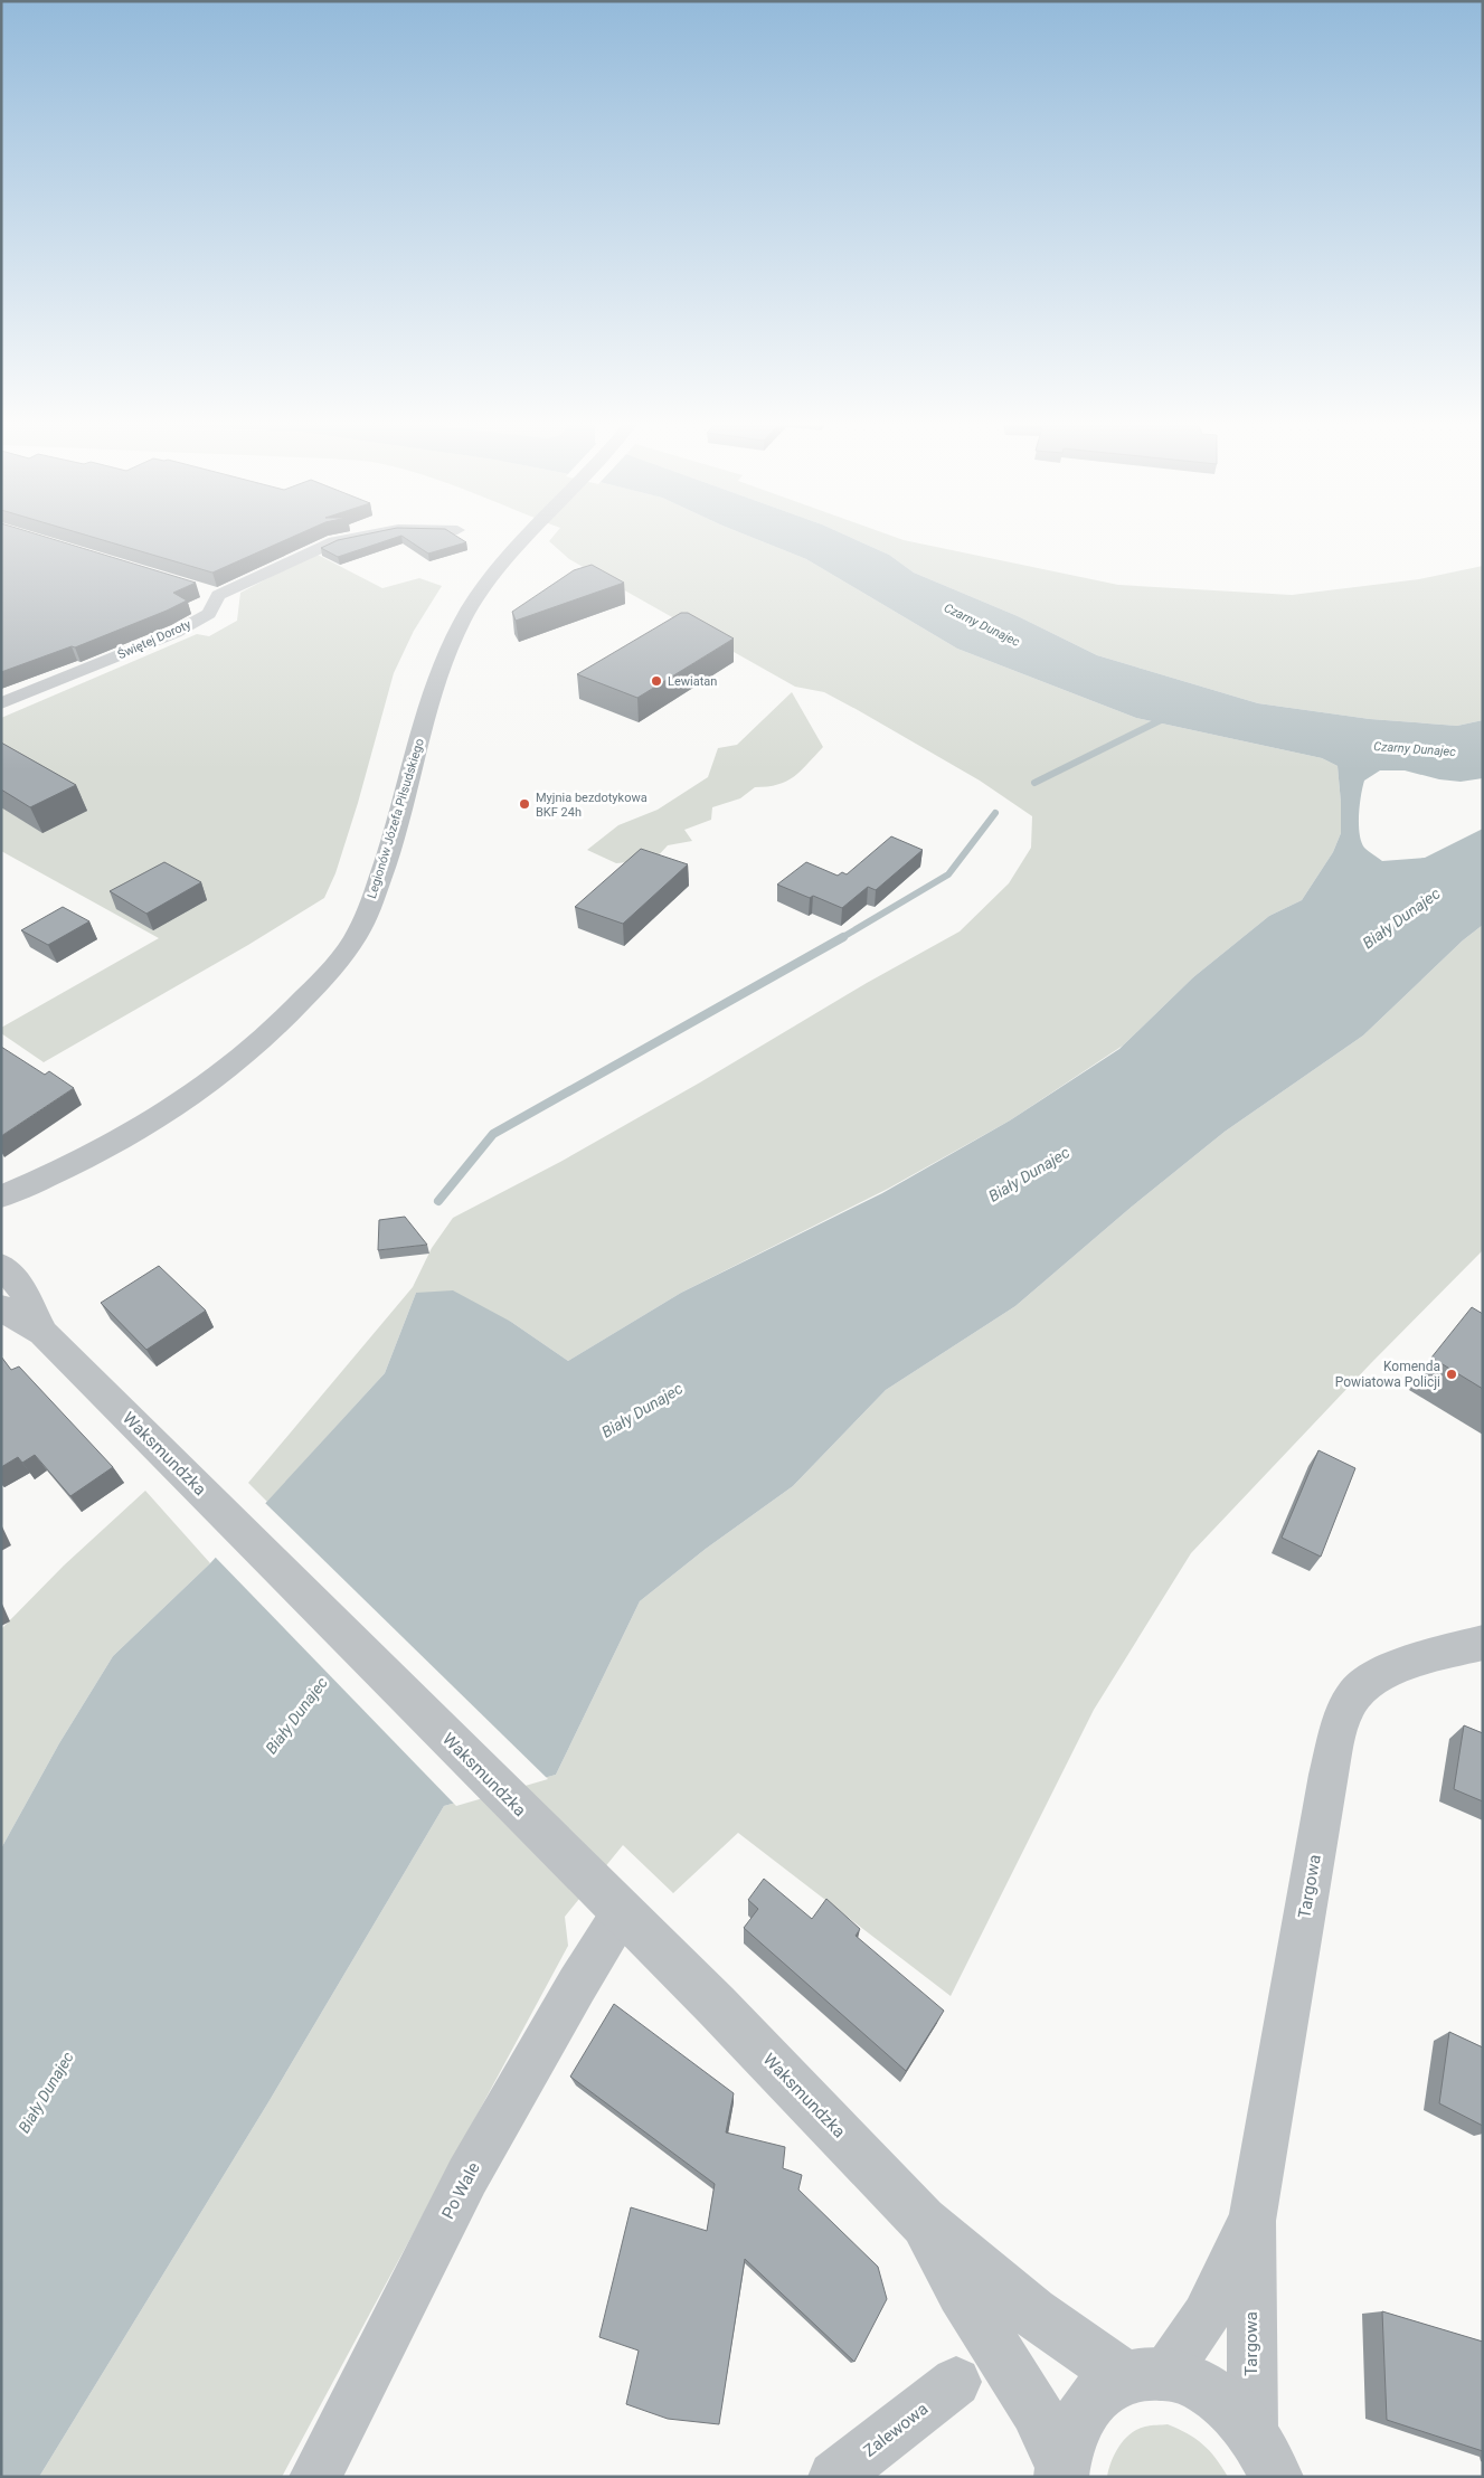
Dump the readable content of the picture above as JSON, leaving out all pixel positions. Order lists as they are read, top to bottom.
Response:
{
  "streets": {
    "street": [
      "Świętej Doroty",
      "Legionów Józefa Piłsudskiego",
      "Waksmundzka",
      "Targowa",
      "Po Wale",
      "Zalewowa"
    ]
  },
  "crossings": [
    ["Waksmundzka", "Targowa"],
    ["Waksmundzka", "Po Wale"]
  ],
  "water": ["Czarny Dunajec", "Biały Dunajec"],
  "places": ["Lewiatan", "Myjnia bezdotykowa BKF 24h", "Komenda Powiatowa Policji"]
}
